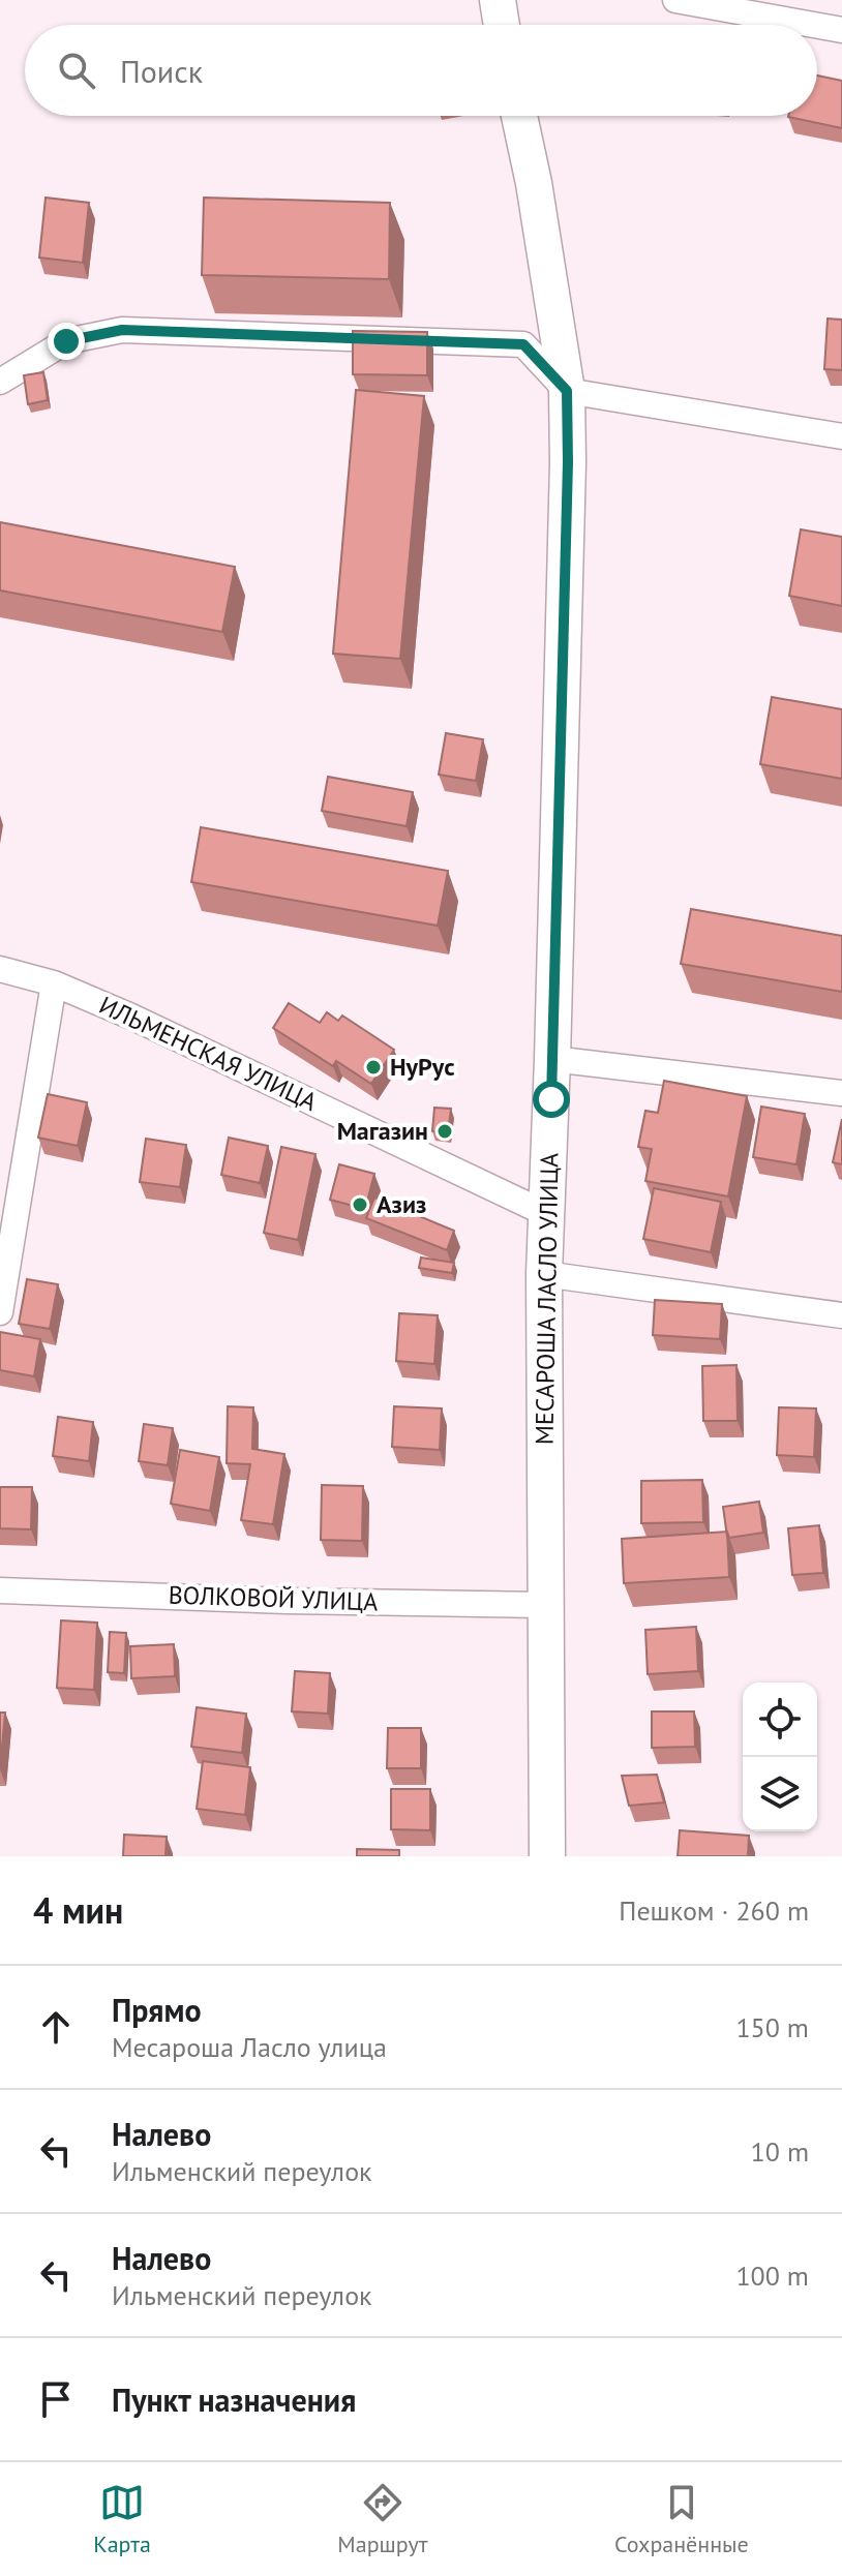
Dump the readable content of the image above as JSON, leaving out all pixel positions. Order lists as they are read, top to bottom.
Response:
{
  "streets": {
    "street": ["ИЛЬМЕНСКАЯ УЛИЦА", "МЕСАРОША ЛАСЛО УЛИЦА", "ВОЛКОВОЙ УЛИЦА"]
  },
  "crossings": [
    ["ИЛЬМЕНСКАЯ УЛИЦА", "МЕСАРОША ЛАСЛО УЛИЦА"],
    ["МЕСАРОША ЛАСЛО УЛИЦА", "ВОЛКОВОЙ УЛИЦА"]
  ],
  "places": ["НуРус", "Магазин", "Азиз"],
  "page": {
    "search": "Поиск",
    "heading": ["4 мин", "Пешком · 260 m"],
    "list": [
      ["Прямо", "Месароша Ласло улица", "150 m"],
      ["Налево", "Ильменский переулок", "10 m"],
      ["Налево", "Ильменский переулок", "100 m"],
      "Пункт назначения"
    ],
    "nav": ["Карта", "Маршрут", "Сохранённые"]
  }
}
